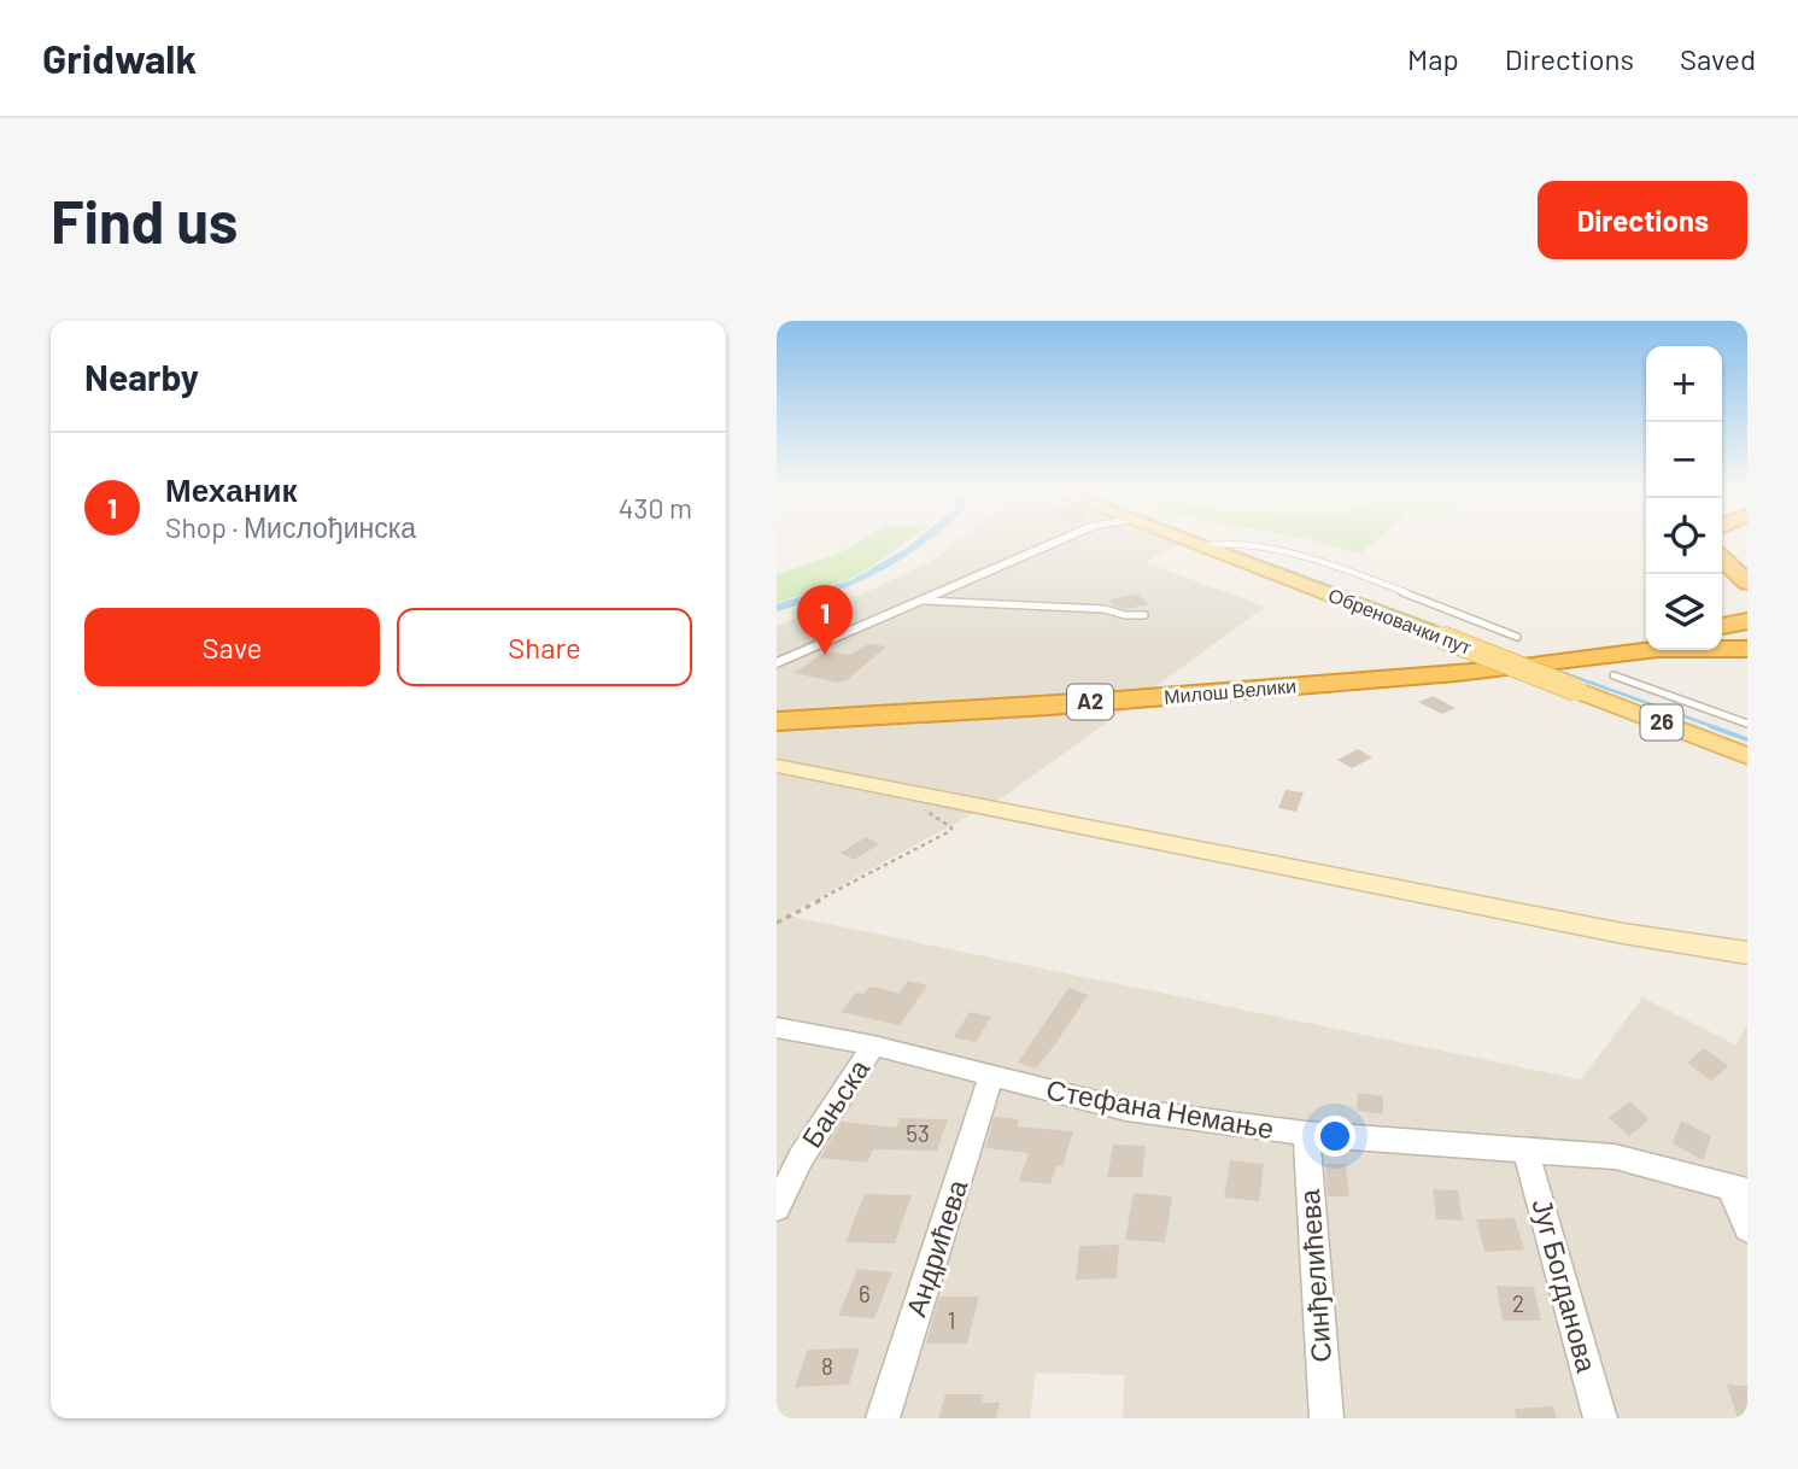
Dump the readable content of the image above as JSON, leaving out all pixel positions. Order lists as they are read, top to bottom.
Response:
{
  "streets": {
    "highway": ["Милош Велики", "A2"],
    "main road": ["Обреновачки пут", "26"],
    "street": [
      "Бањска",
      "Стефана Немање",
      "Андрићева",
      "Синђелићева",
      "Југ Богданова"
    ]
  },
  "crossings": [
    ["Бањска", "Стефана Немање"],
    ["Стефана Немање", "Андрићева"],
    ["Стефана Немање", "Синђелићева"],
    ["Стефана Немање", "Југ Богданова"]
  ],
  "house_numbers": [
    "53",
    "6",
    "2",
    "1",
    "8"
  ],
  "page": {
    "header": "Gridwalk",
    "nav": ["Map", "Directions", "Saved"],
    "buttons": [
      "Directions",
      ["Save", "Share"]
    ],
    "title": "Find us",
    "heading": "Nearby",
    "map_buttons": ["+", "−"],
    "list": [
      {
        "mark": "1",
        "name": "Механик",
        "note": "Shop · Мислођинска",
        "value": "430 m"
      }
    ],
    "pins": "1"
  }
}
